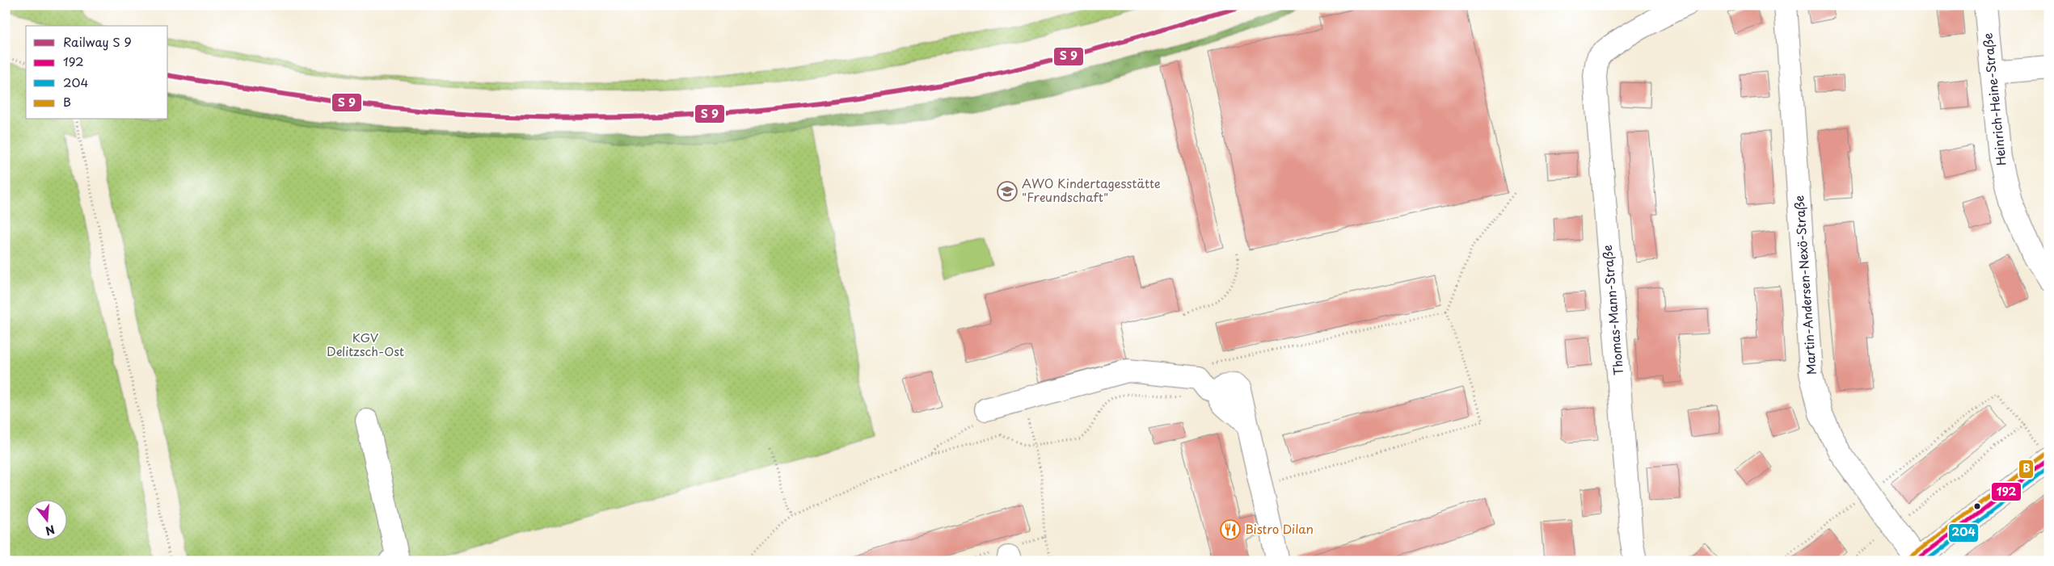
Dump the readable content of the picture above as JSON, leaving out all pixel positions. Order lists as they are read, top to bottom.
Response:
{
  "streets": {
    "street": ["Heinrich-Heine-Straße", "Martin-Andersen-Nexö-Straße", "Thomas-Mann-Straße"]
  },
  "parks": ["KGV Delitzsch-Ost"],
  "places": {
    "school or university": ["AWO Kindertagesstätte \"Freundschaft\""],
    "restaurant": ["Bistro Dilan"]
  },
  "lines": ["transit line B", "transit line 192", "transit line 204"],
  "legend": [
    "Railway S 9",
    "192",
    "204",
    "B"
  ],
  "north": "bottom"
}
